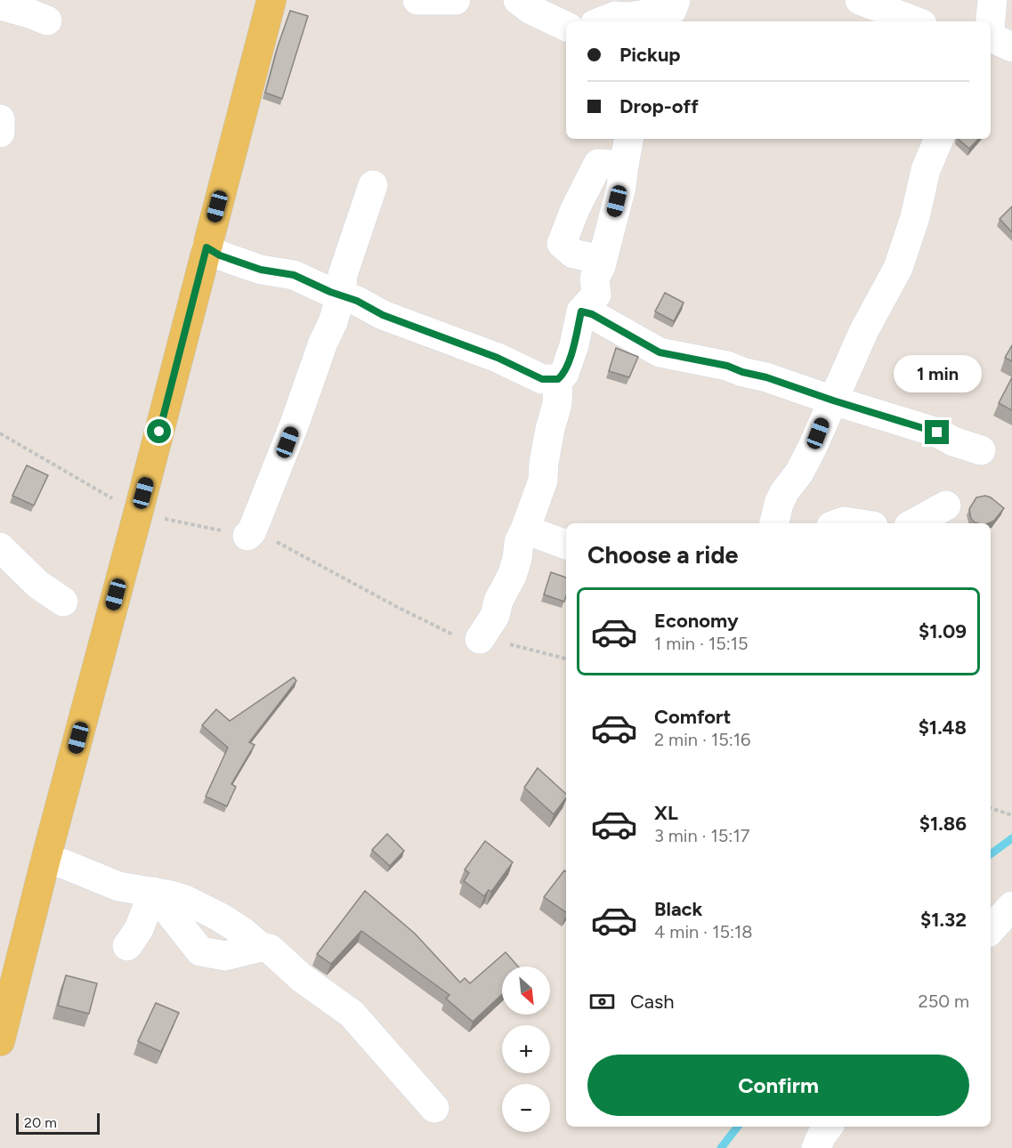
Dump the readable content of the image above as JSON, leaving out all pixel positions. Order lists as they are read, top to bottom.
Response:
{
  "scale_bar": "20 m",
  "north": "bottom right",
  "page": {
    "banner": ["Pickup", "Drop-off"],
    "bubble": "1 min",
    "heading": "Choose a ride",
    "list": [
      {
        "name": "Economy",
        "note": "1 min · 15:15",
        "value": "$1.09"
      },
      {
        "name": "Comfort",
        "note": "2 min · 15:16",
        "value": "$1.48"
      },
      {
        "name": "XL",
        "note": "3 min · 15:17",
        "value": "$1.86"
      },
      {
        "name": "Black",
        "note": "4 min · 15:18",
        "value": "$1.32"
      }
    ],
    "map_buttons": ["+", "−"],
    "pay": ["Cash", "250 m"],
    "buttons": "Confirm",
    "scale": "20 m"
  }
}
